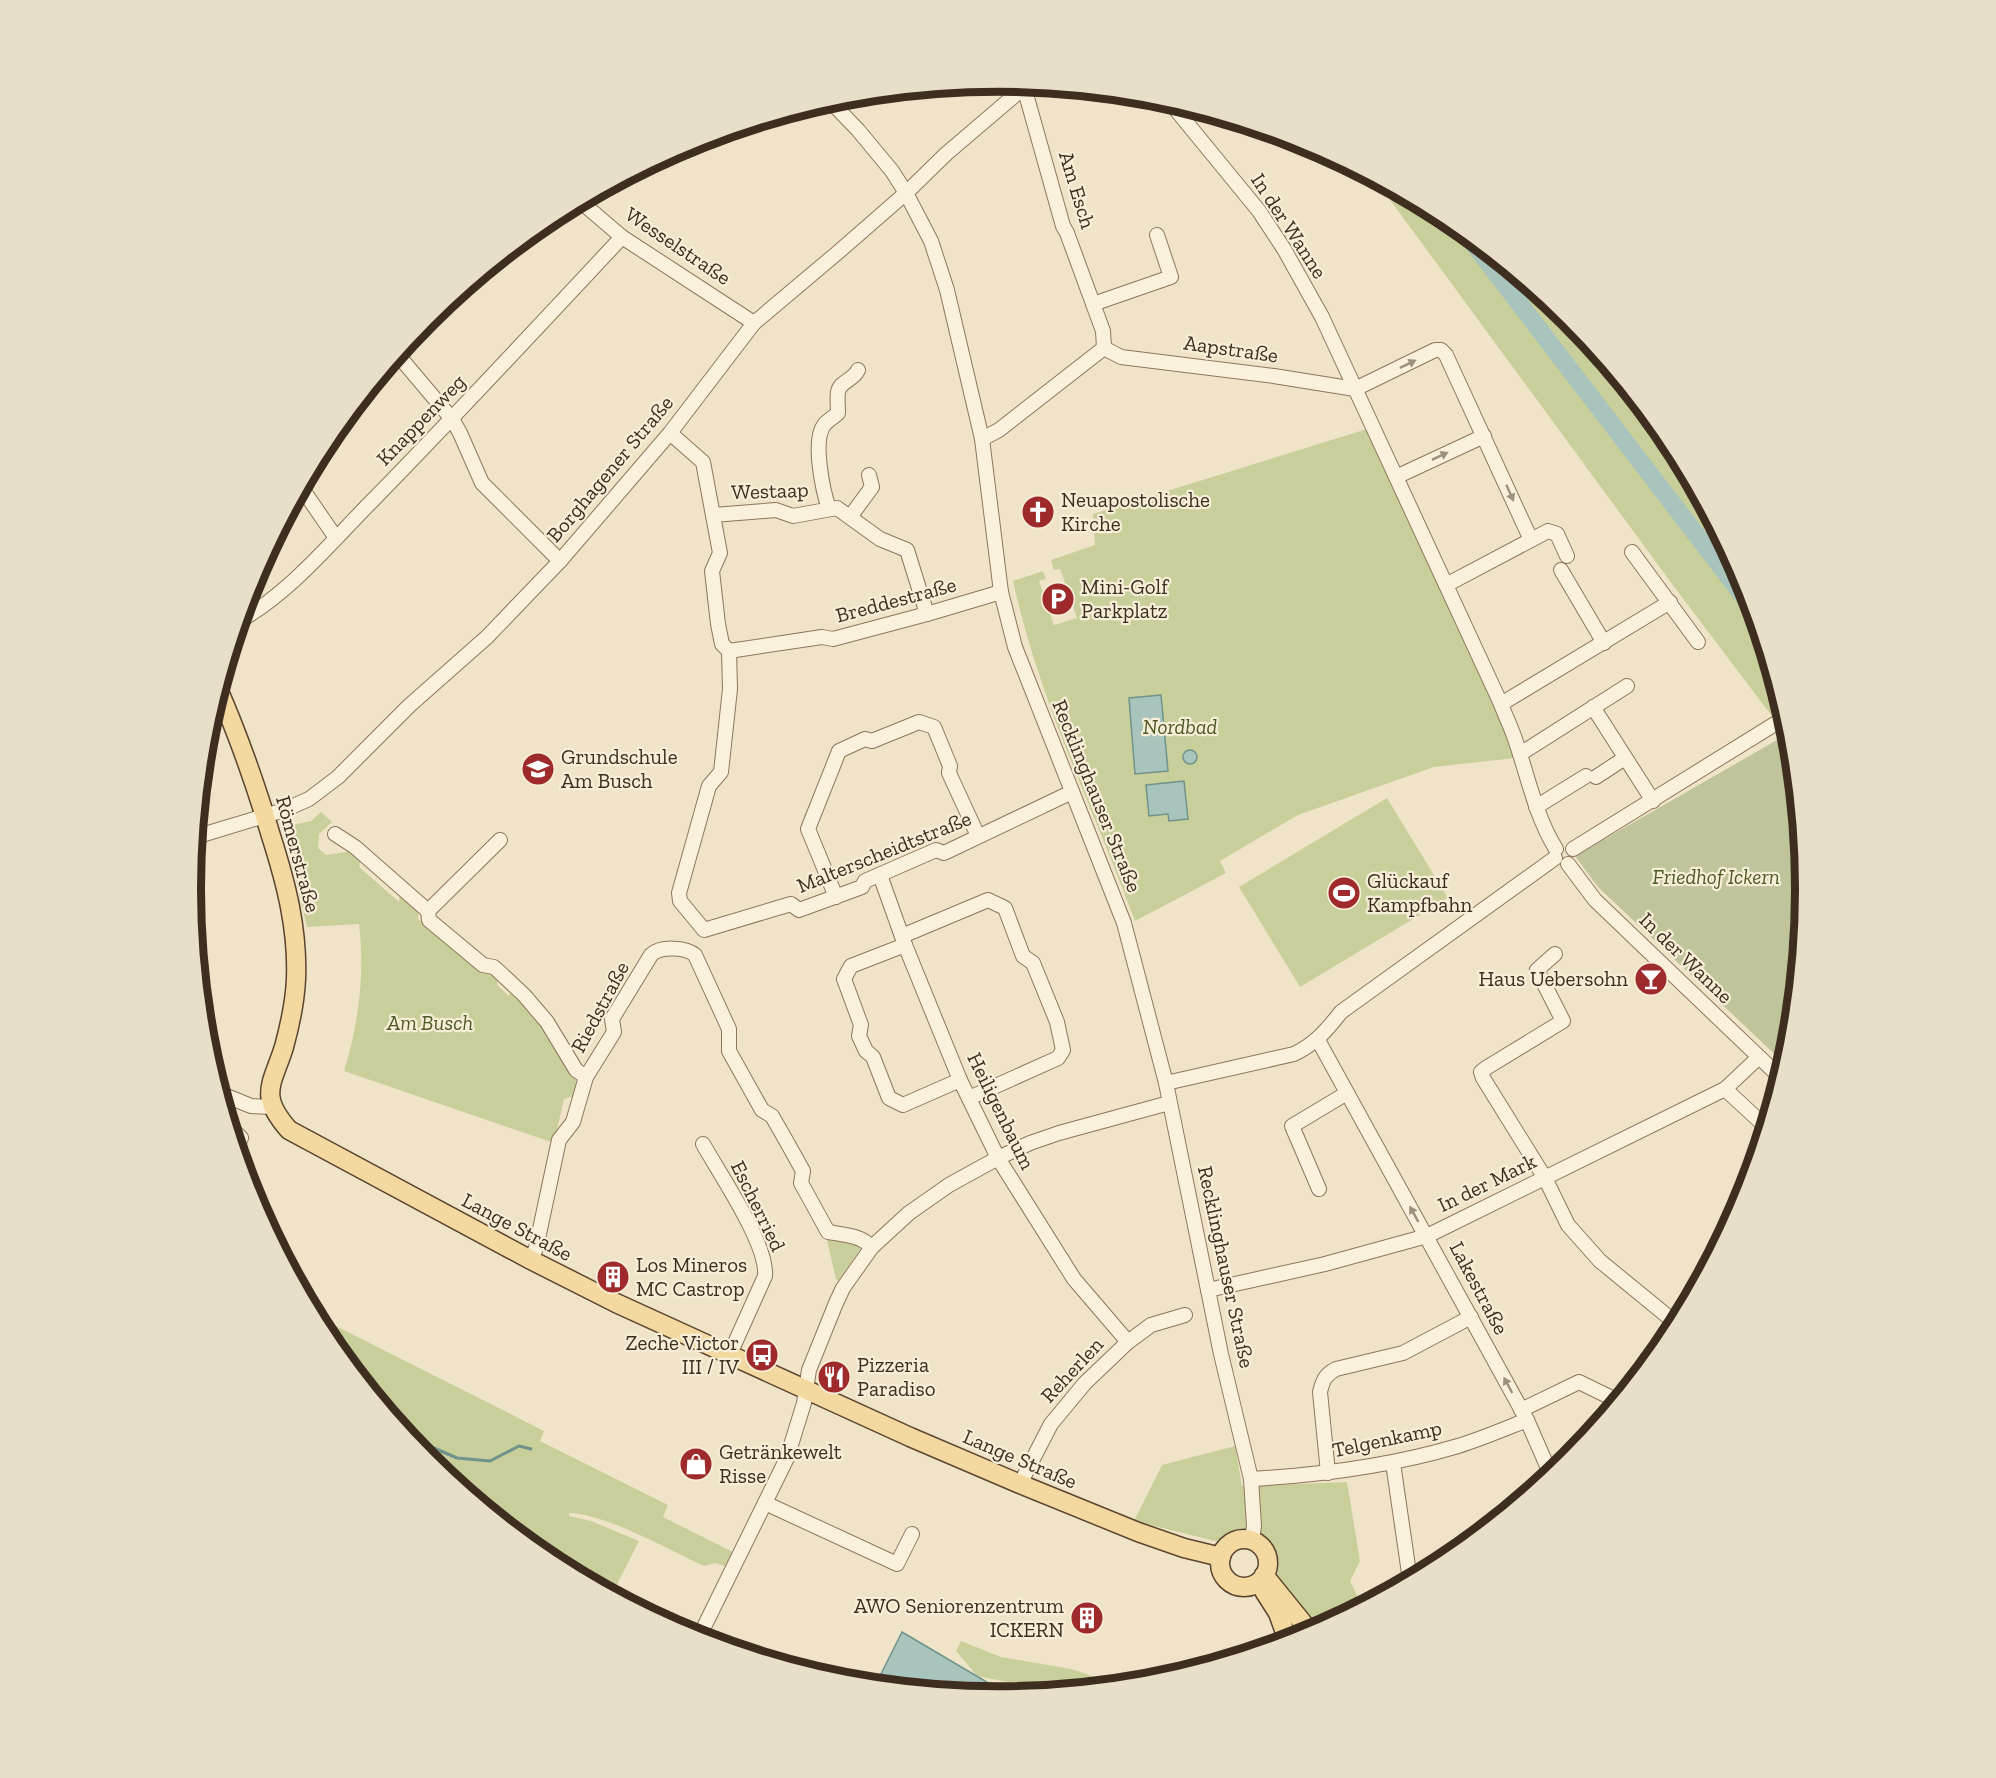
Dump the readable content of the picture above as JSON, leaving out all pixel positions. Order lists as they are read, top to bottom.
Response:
{
  "streets": {
    "main road": ["Römerstraße", "Lange Straße"],
    "street": [
      "Am Esch",
      "In der Wanne",
      "Wesselstraße",
      "Aapstraße",
      "Knappenweg",
      "Borghagener Straße",
      "Westaap",
      "Breddestraße",
      "Recklinghauser Straße",
      "Malterscheidtstraße",
      "Riedstraße",
      "Heiligenbaum",
      "In der Mark",
      "Escherried",
      "Lakestraße",
      "Reherlen",
      "Telgenkamp"
    ]
  },
  "crossings": [
    ["Am Esch", "Aapstraße"],
    ["In der Wanne", "Aapstraße"],
    ["In der Wanne", "In der Mark"],
    ["Wesselstraße", "Knappenweg"],
    ["Wesselstraße", "Borghagener Straße"],
    ["Borghagener Straße", "Recklinghauser Straße"],
    ["Borghagener Straße", "Römerstraße"],
    ["Westaap", "Breddestraße"],
    ["Breddestraße", "Recklinghauser Straße"],
    ["Breddestraße", "Malterscheidtstraße"],
    ["Recklinghauser Straße", "Malterscheidtstraße"],
    ["Recklinghauser Straße", "In der Mark"],
    ["Recklinghauser Straße", "Lange Straße"],
    ["Recklinghauser Straße", "Telgenkamp"],
    ["Malterscheidtstraße", "Heiligenbaum"],
    ["Römerstraße", "Lange Straße"],
    ["Riedstraße", "Lange Straße"],
    ["Heiligenbaum", "Reherlen"],
    ["In der Mark", "Lakestraße"],
    ["Escherried", "Lange Straße"],
    ["Lange Straße", "Reherlen"],
    ["Lakestraße", "Telgenkamp"]
  ],
  "one_way": ["Lakestraße"],
  "parks": ["Nordbad", "Friedhof Ickern", "Am Busch"],
  "places": {
    "church": ["Neuapostolische Kirche"],
    "parking": ["Mini-Golf Parkplatz"],
    "school or university": ["Grundschule Am Busch"],
    "sports": ["Glückauf Kampfbahn"],
    "bar": ["Haus Uebersohn"],
    "building": ["Los Mineros MC Castrop", "AWO Seniorenzentrum ICKERN"],
    "bus stop": ["Zeche Victor III / IV"],
    "restaurant": ["Pizzeria Paradiso"],
    "shop": ["Getränkewelt Risse"]
  }
}
